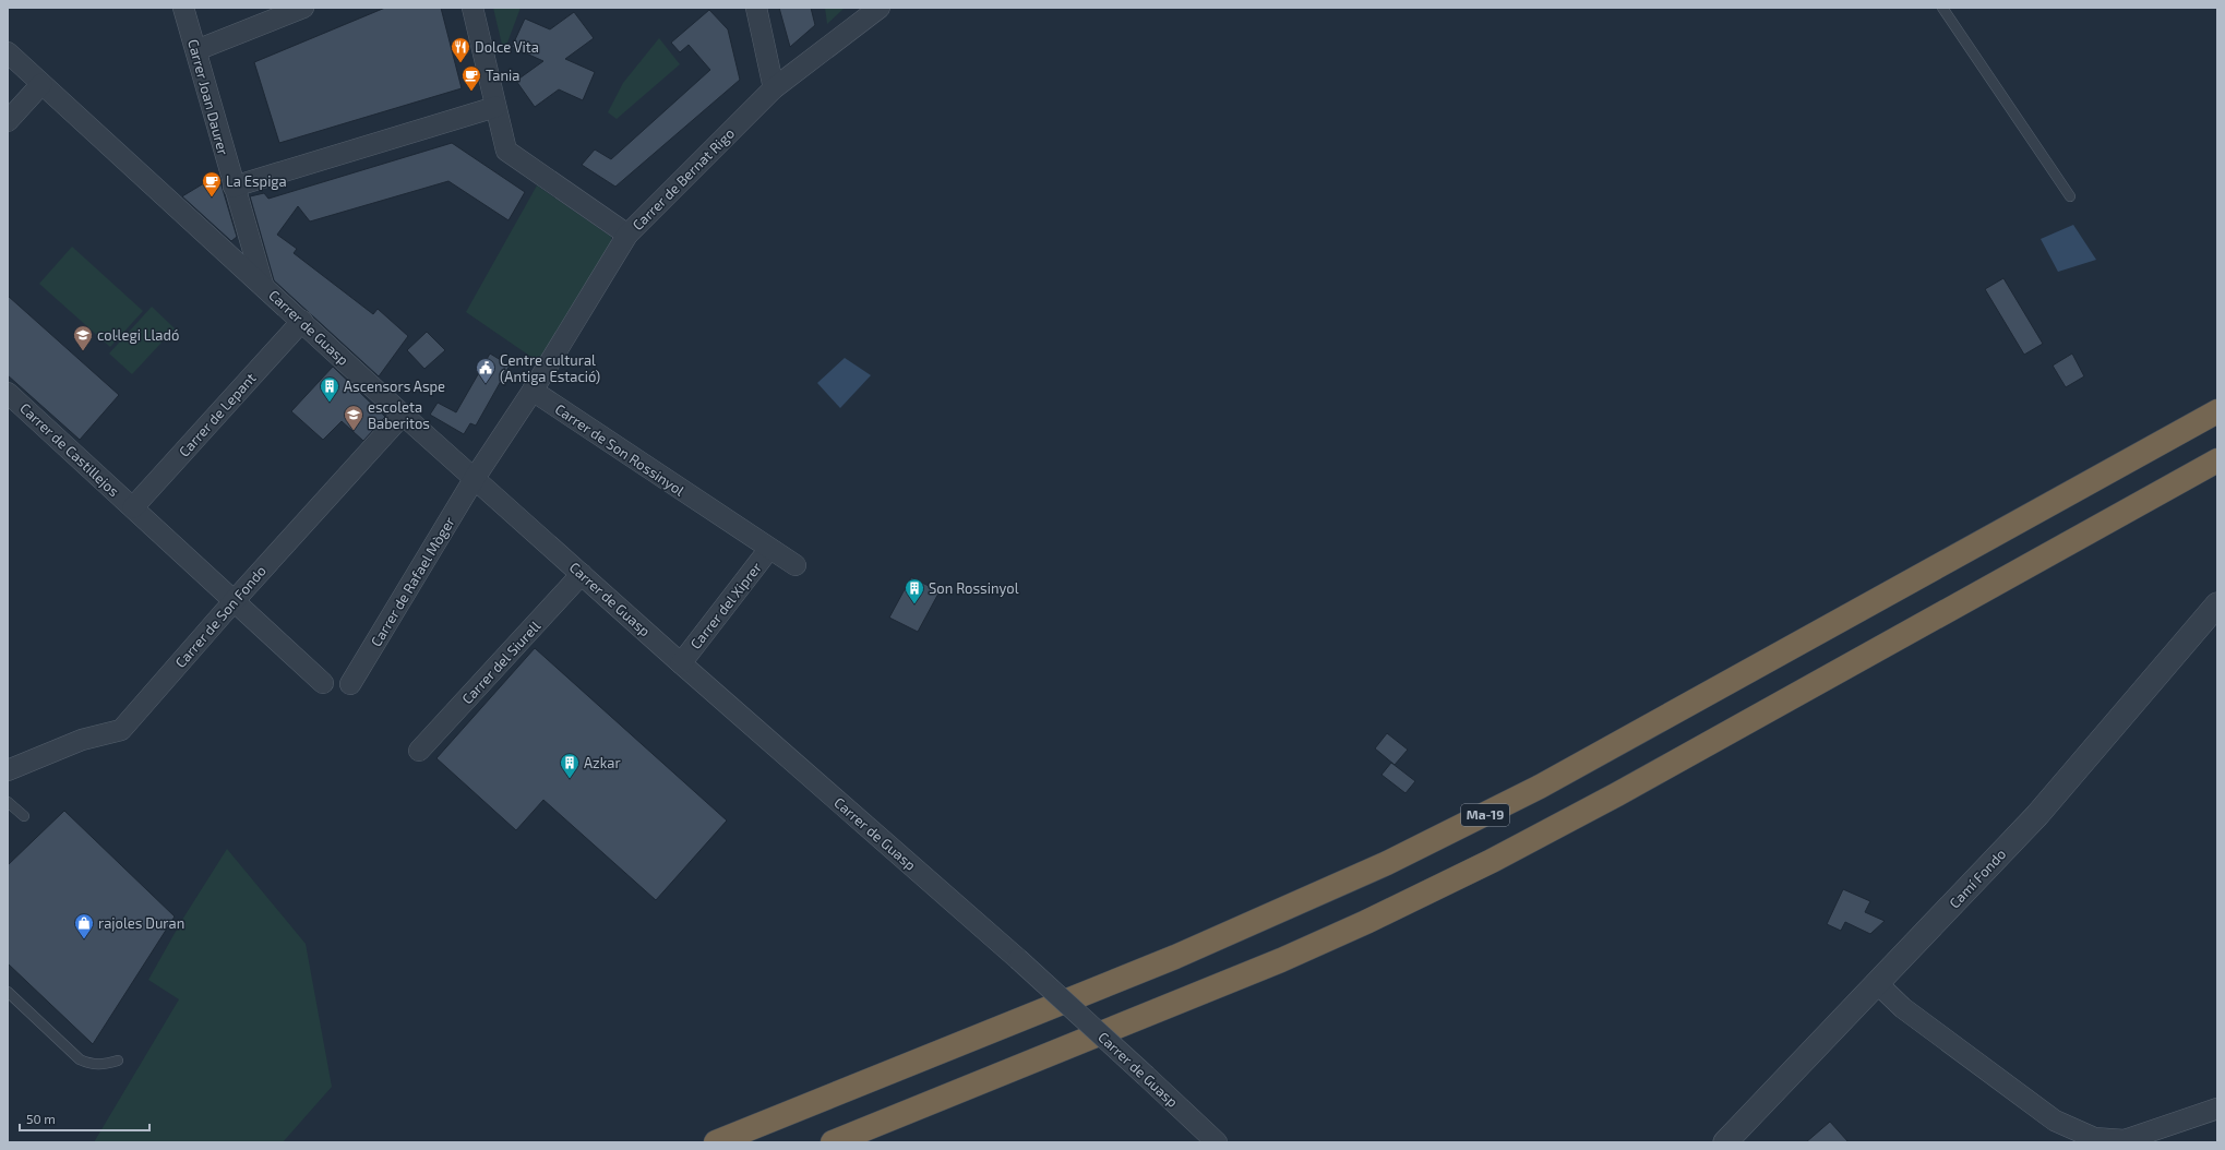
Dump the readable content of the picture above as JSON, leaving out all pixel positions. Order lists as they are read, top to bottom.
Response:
{
  "streets": {
    "highway": ["Ma-19"],
    "street": [
      "Carrer Joan Daurer",
      "Carrer de Bernat Rigo",
      "Carrer de Guasp",
      "Carrer de Lepant",
      "Carrer de Castillejos",
      "Carrer de Son Rossinyol",
      "Carrer de Rafael Mòger",
      "Carrer del Xiprer",
      "Carrer de Son Fondo",
      "Carrer del Siurell",
      "Camí Fondo"
    ]
  },
  "crossings": [
    ["Carrer Joan Daurer", "Carrer de Guasp"],
    ["Carrer de Bernat Rigo", "Carrer de Son Rossinyol"],
    ["Carrer de Guasp", "Carrer de Lepant"],
    ["Carrer de Guasp", "Carrer de Rafael Mòger"],
    ["Carrer de Guasp", "Carrer del Xiprer"],
    ["Carrer de Guasp", "Carrer de Son Fondo"],
    ["Carrer de Guasp", "Carrer del Siurell"],
    ["Carrer de Lepant", "Carrer de Castillejos"],
    ["Carrer de Castillejos", "Carrer de Son Fondo"],
    ["Carrer de Son Rossinyol", "Carrer del Xiprer"]
  ],
  "places": {
    "restaurant": ["Dolce Vita"],
    "cafe": ["Tania", "La Espiga"],
    "school or university": ["col·legi Lladó", "escoleta Baberitos"],
    "public building": ["Centre cultural (Antiga Estació)"],
    "building": ["Ascensors Aspe", "Son Rossinyol", "Azkar"],
    "shop": ["rajoles Duran"]
  },
  "scale_bar": "50 m"
}
